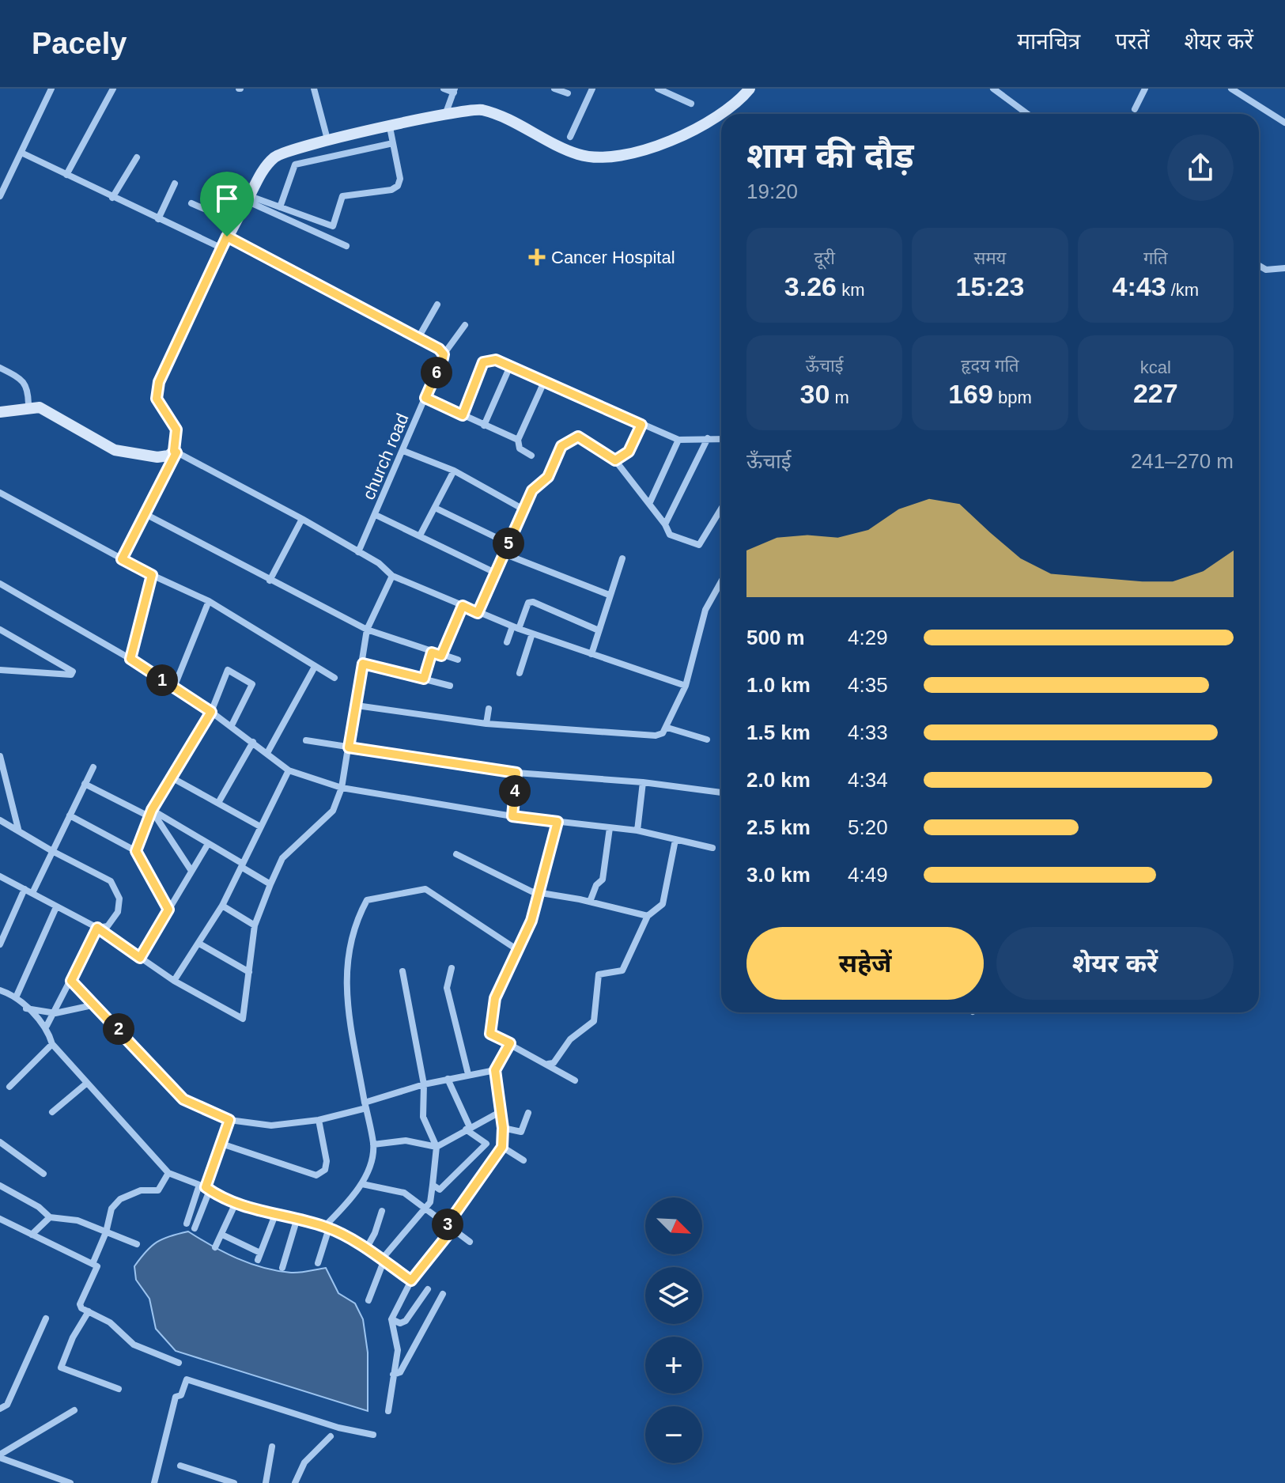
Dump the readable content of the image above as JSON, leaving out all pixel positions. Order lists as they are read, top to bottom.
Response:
{
  "streets": {
    "street": ["church road"]
  },
  "places": {
    "health": ["Cancer Hospital"]
  },
  "north": "bottom right",
  "page": {
    "header": "Pacely",
    "nav": ["मानचित्र", "परतें", "शेयर करें"],
    "heading": ["शाम की दौड़", "19:20"],
    "stats": [
      ["दूरी", "3.26 km"],
      ["समय", "15:23"],
      ["गति", "4:43 /km"],
      ["ऊँचाई", "30 m"],
      ["हृदय गति", "169 bpm"],
      ["kcal", "227"]
    ],
    "pins": [
      "6",
      "5",
      "1",
      "4",
      "2",
      "3"
    ],
    "chart": ["ऊँचाई", "241–270 m"],
    "list": [
      {
        "name": "500 m",
        "note": "4:29"
      },
      {
        "name": "1.0 km",
        "note": "4:35"
      },
      {
        "name": "1.5 km",
        "note": "4:33"
      },
      {
        "name": "2.0 km",
        "note": "4:34"
      },
      {
        "name": "2.5 km",
        "note": "5:20"
      },
      {
        "name": "3.0 km",
        "note": "4:49"
      }
    ],
    "buttons": ["सहेजें", "शेयर करें"],
    "map_buttons": ["+", "−"]
  }
}
